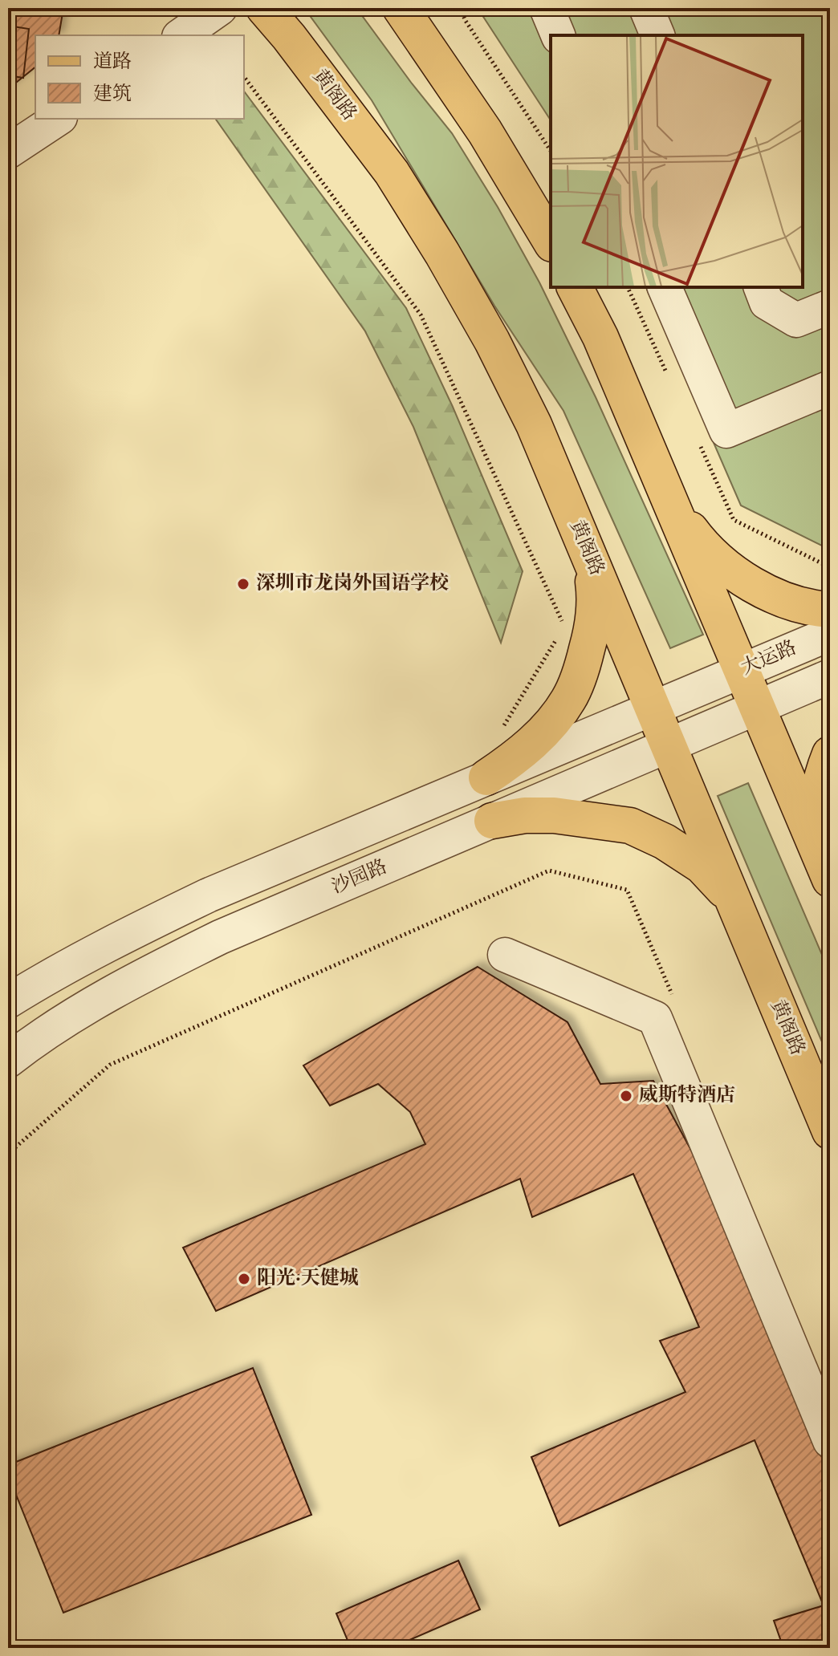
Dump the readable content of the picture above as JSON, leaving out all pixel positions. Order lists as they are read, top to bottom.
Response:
{
  "streets": {
    "main road": ["黄阁路"],
    "street": ["大运路", "沙园路"]
  },
  "crossings": [
    ["黄阁路", "大运路"],
    ["黄阁路", "沙园路"],
    ["大运路", "沙园路"]
  ],
  "places": ["深圳市龙岗外国语学校", "威斯特酒店", "阳光·天健城"],
  "legend": ["道路", "建筑"]
}
